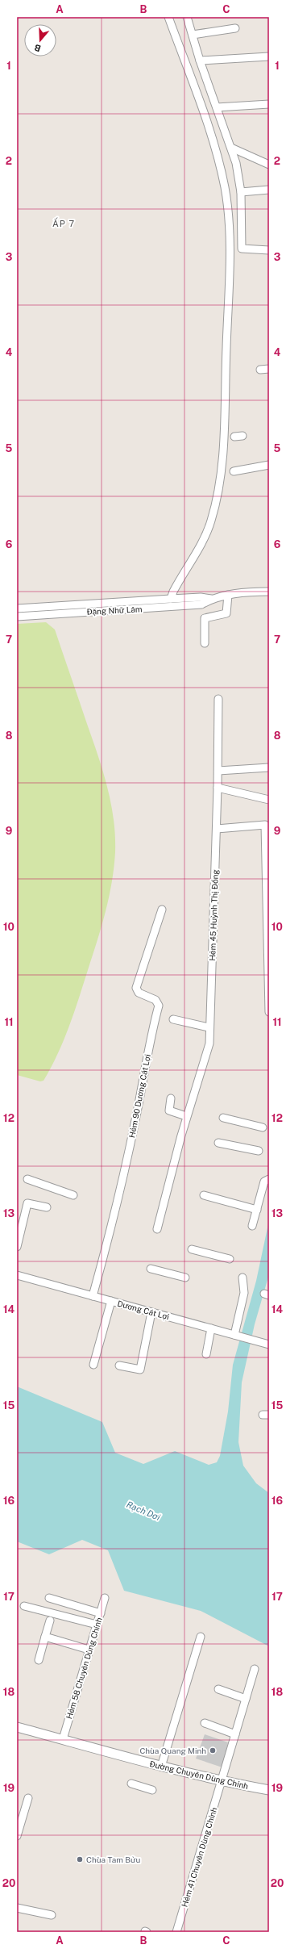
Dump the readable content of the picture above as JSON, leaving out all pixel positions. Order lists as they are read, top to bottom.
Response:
{
  "streets": {
    "street": [
      "Đặng Nhữ Lâm",
      "Hẻm 45 Huỳnh Thị Đồng",
      "Hẻm 90 Dương Cát Lợi",
      "Dương Cát Lợi",
      "Hẻm 58 Chuyên Dùng Chính",
      "Đường Chuyên Dùng Chính",
      "Hẻm 41 Chuyên Dùng Chính"
    ]
  },
  "crossings": [
    ["Hẻm 90 Dương Cát Lợi", "Dương Cát Lợi"],
    ["Hẻm 58 Chuyên Dùng Chính", "Đường Chuyên Dùng Chính"],
    ["Đường Chuyên Dùng Chính", "Hẻm 41 Chuyên Dùng Chính"]
  ],
  "districts": ["ẤP 7"],
  "water": ["Rạch Dơi"],
  "places": ["Chùa Quang Minh", "Chùa Tam Bửu"],
  "north": "bottom",
  "grid": {
    "columns": ["A", "B", "C"],
    "rows": [
      "1",
      "2",
      "3",
      "4",
      "5",
      "6",
      "7",
      "8",
      "9",
      "10",
      "11",
      "12",
      "13",
      "14",
      "15",
      "16",
      "17",
      "18",
      "19",
      "20"
    ]
  }
}
